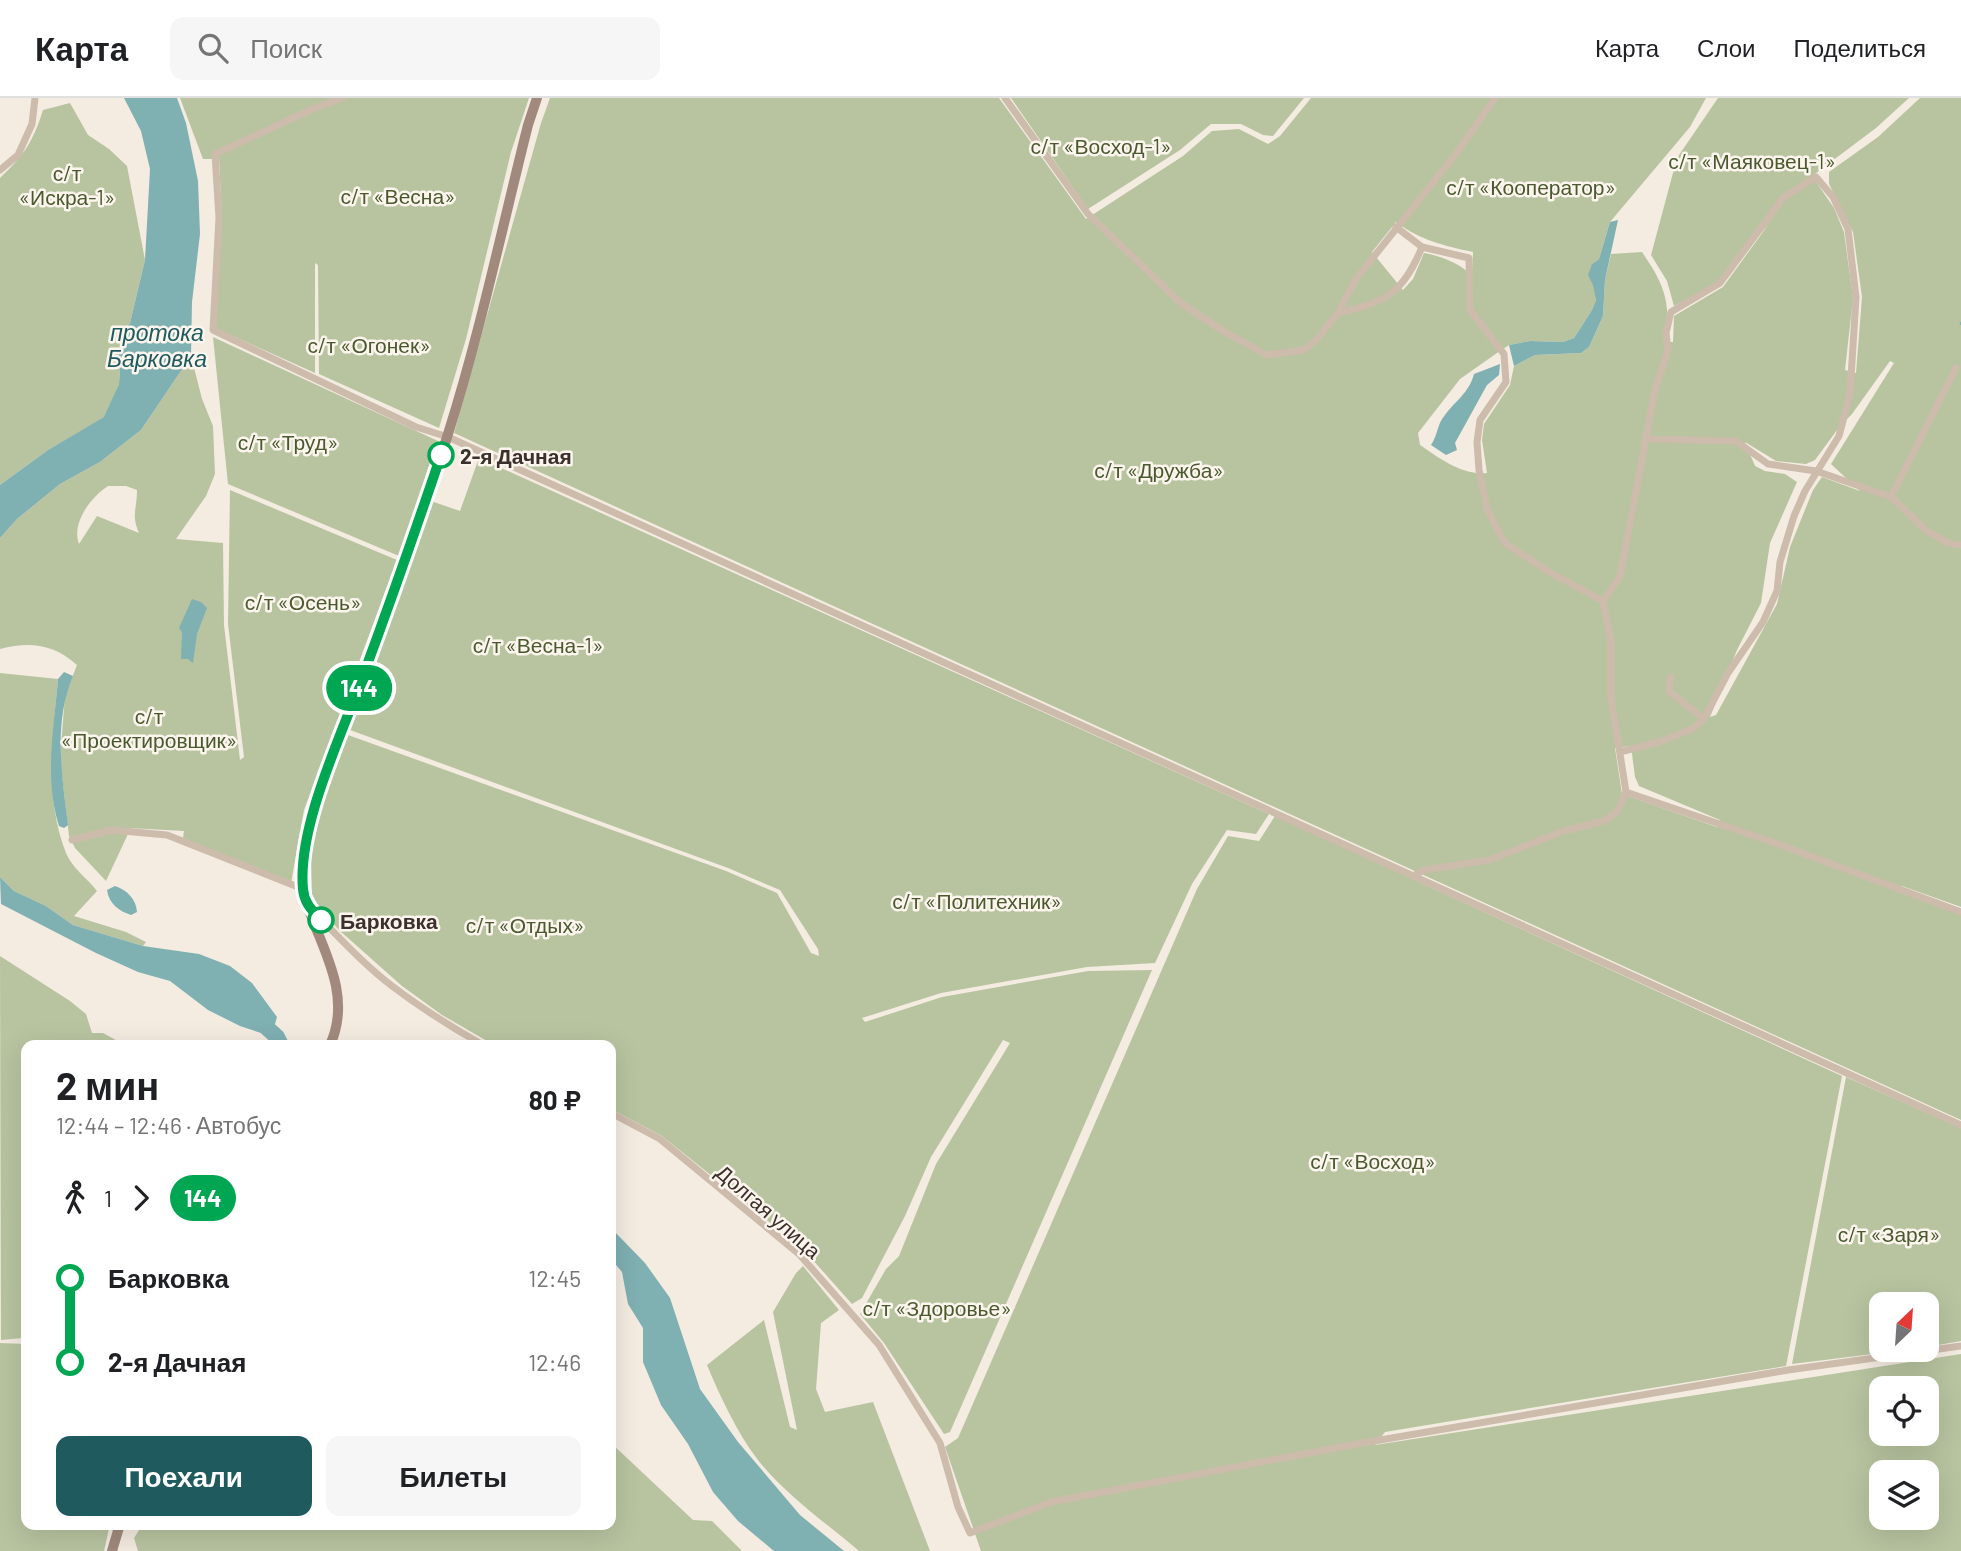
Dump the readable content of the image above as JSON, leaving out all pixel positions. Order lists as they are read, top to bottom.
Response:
{
  "streets": {
    "street": ["Долгая улица"]
  },
  "water": ["протока Барковка"],
  "parks": [
    "с/т «Восход-1»",
    "с/т «Маяковец-1»",
    "с/т «Искра-1»",
    "с/т «Кооператор»",
    "с/т «Весна»",
    "с/т «Огонек»",
    "с/т «Труд»",
    "с/т «Дружба»",
    "с/т «Осень»",
    "с/т «Весна-1»",
    "с/т «Проектировщик»",
    "с/т «Политехник»",
    "с/т «Отдых»",
    "с/т «Восход»",
    "с/т «Заря»",
    "с/т «Здоровье»"
  ],
  "places": ["2-я Дачная", "Барковка"],
  "lines": ["bus line 144"],
  "north": "top right",
  "page": {
    "header": "Карта",
    "search": "Поиск",
    "nav": ["Карта", "Слои", "Поделиться"],
    "on_map": "144",
    "heading": ["2 мин", "12:44 – 12:46 · Автобус", "80 ₽"],
    "legs": ["1", "144"],
    "list": [
      {
        "name": "Барковка",
        "value": "12:45"
      },
      {
        "name": "2-я Дачная",
        "value": "12:46"
      }
    ],
    "buttons": ["Поехали", "Билеты"]
  }
}
